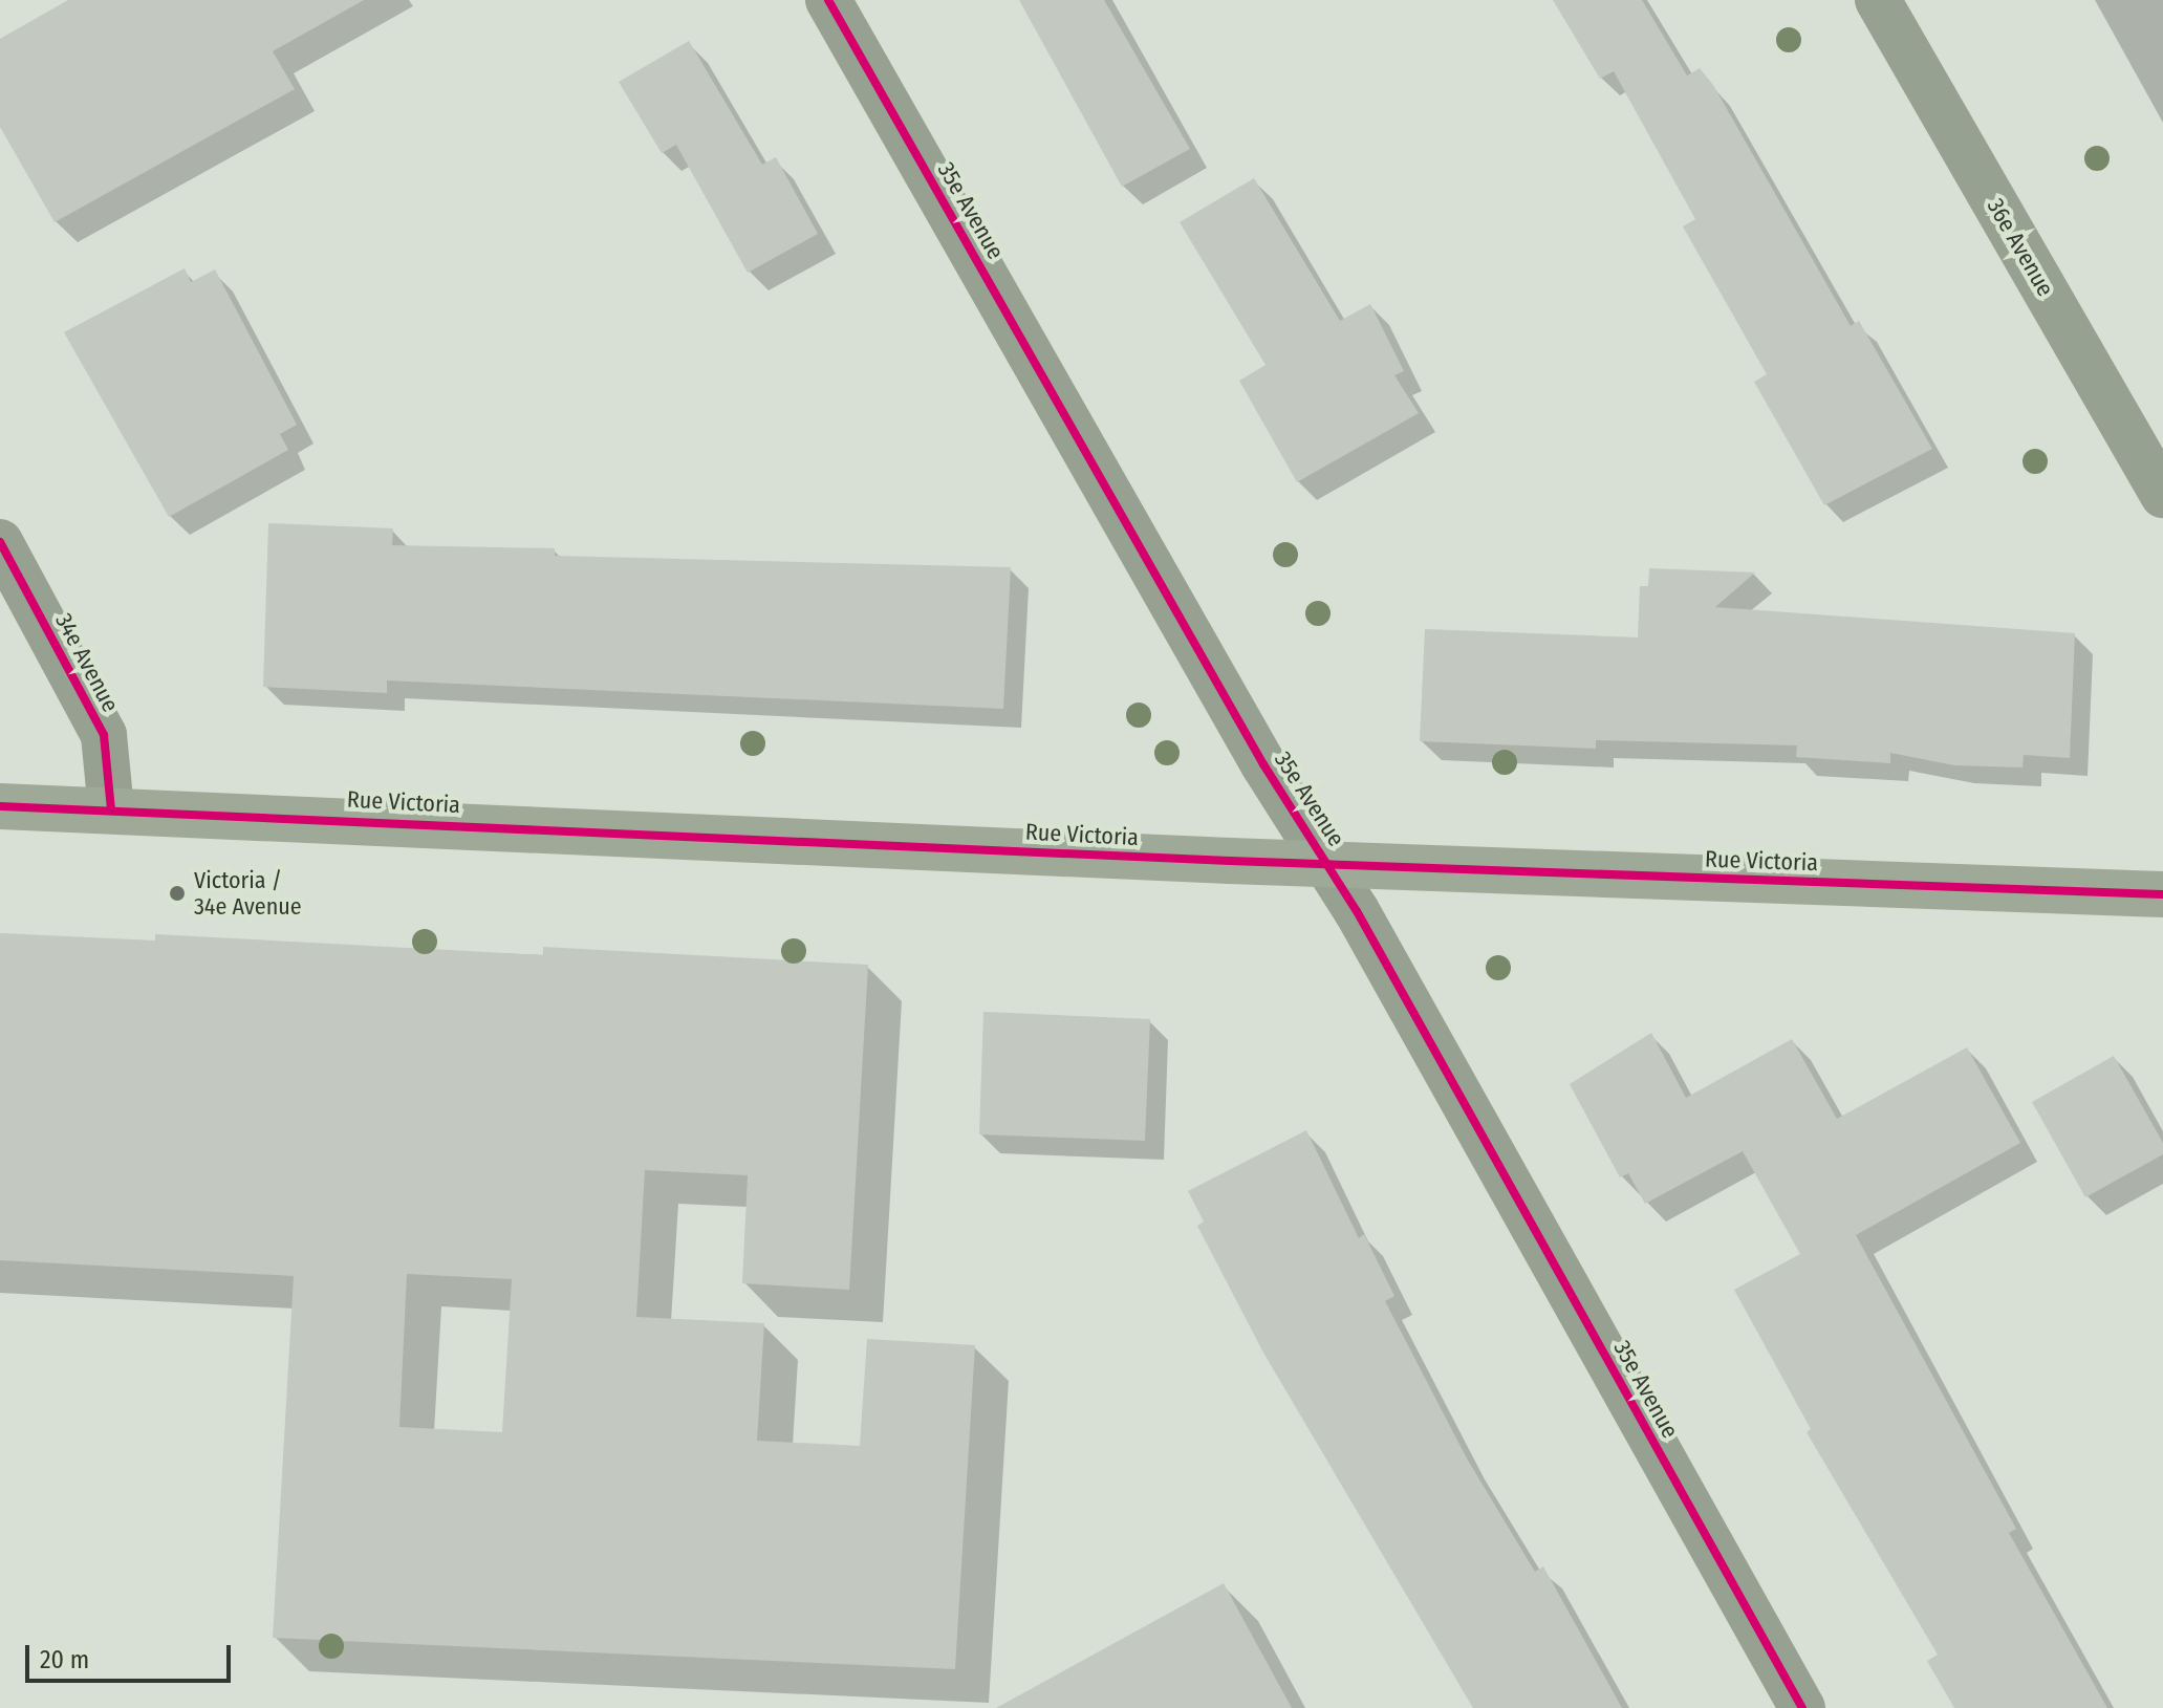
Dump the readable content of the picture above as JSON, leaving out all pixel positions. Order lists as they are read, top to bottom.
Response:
{
  "streets": {
    "main road": ["Rue Victoria"],
    "street": ["35e Avenue", "36e Avenue", "34e Avenue"]
  },
  "crossings": [
    ["35e Avenue", "Rue Victoria"],
    ["34e Avenue", "Rue Victoria"]
  ],
  "places": ["Victoria / 34e Avenue"],
  "scale_bar": "20 m"
}
